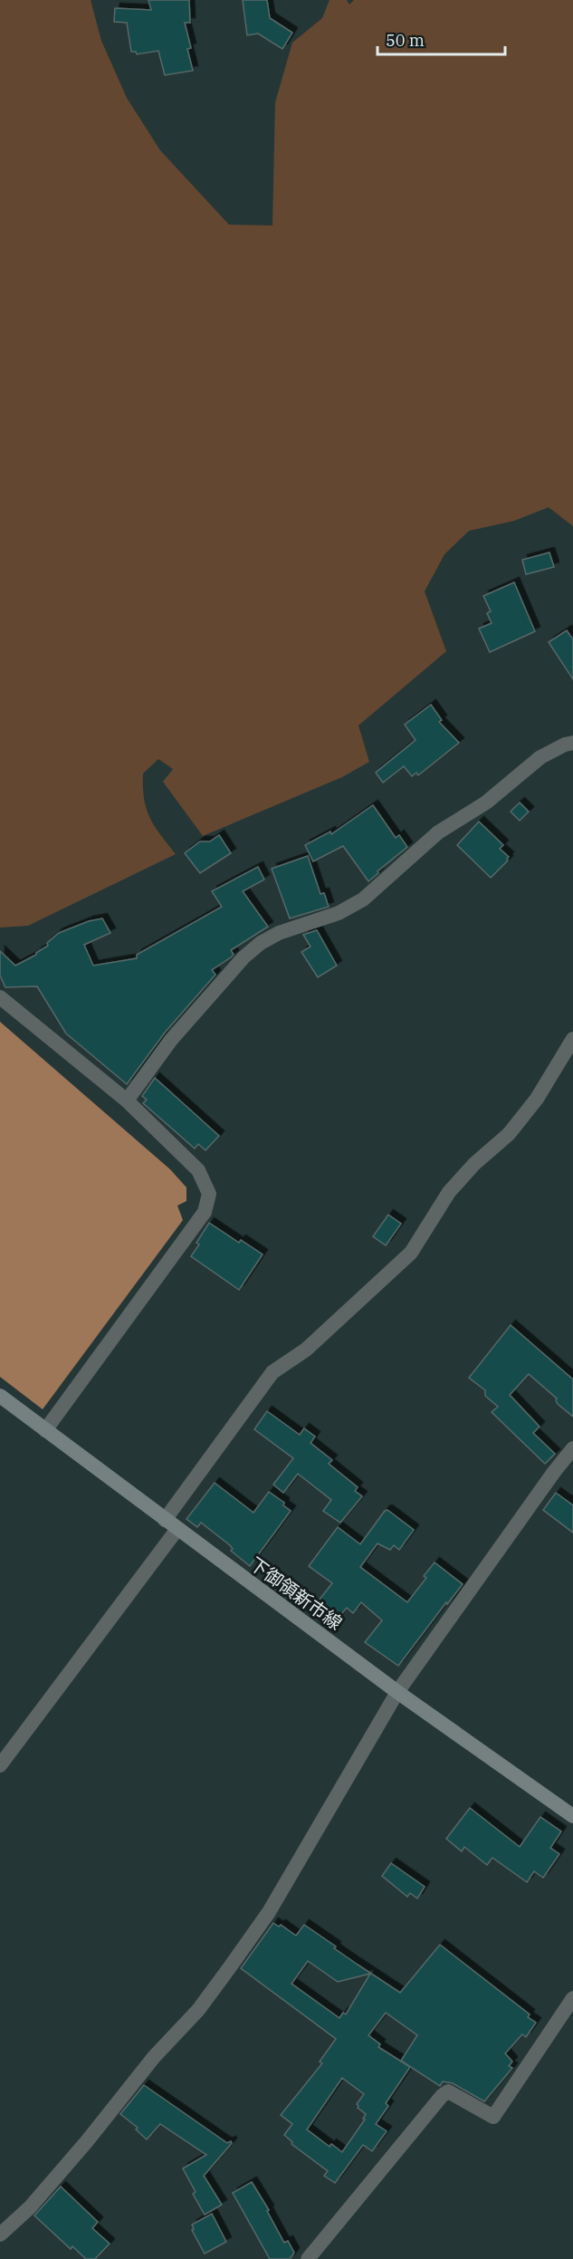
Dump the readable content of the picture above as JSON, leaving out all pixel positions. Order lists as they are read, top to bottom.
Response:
{
  "streets": {
    "main road": ["下御領新市線"]
  },
  "scale_bar": "50 m"
}
